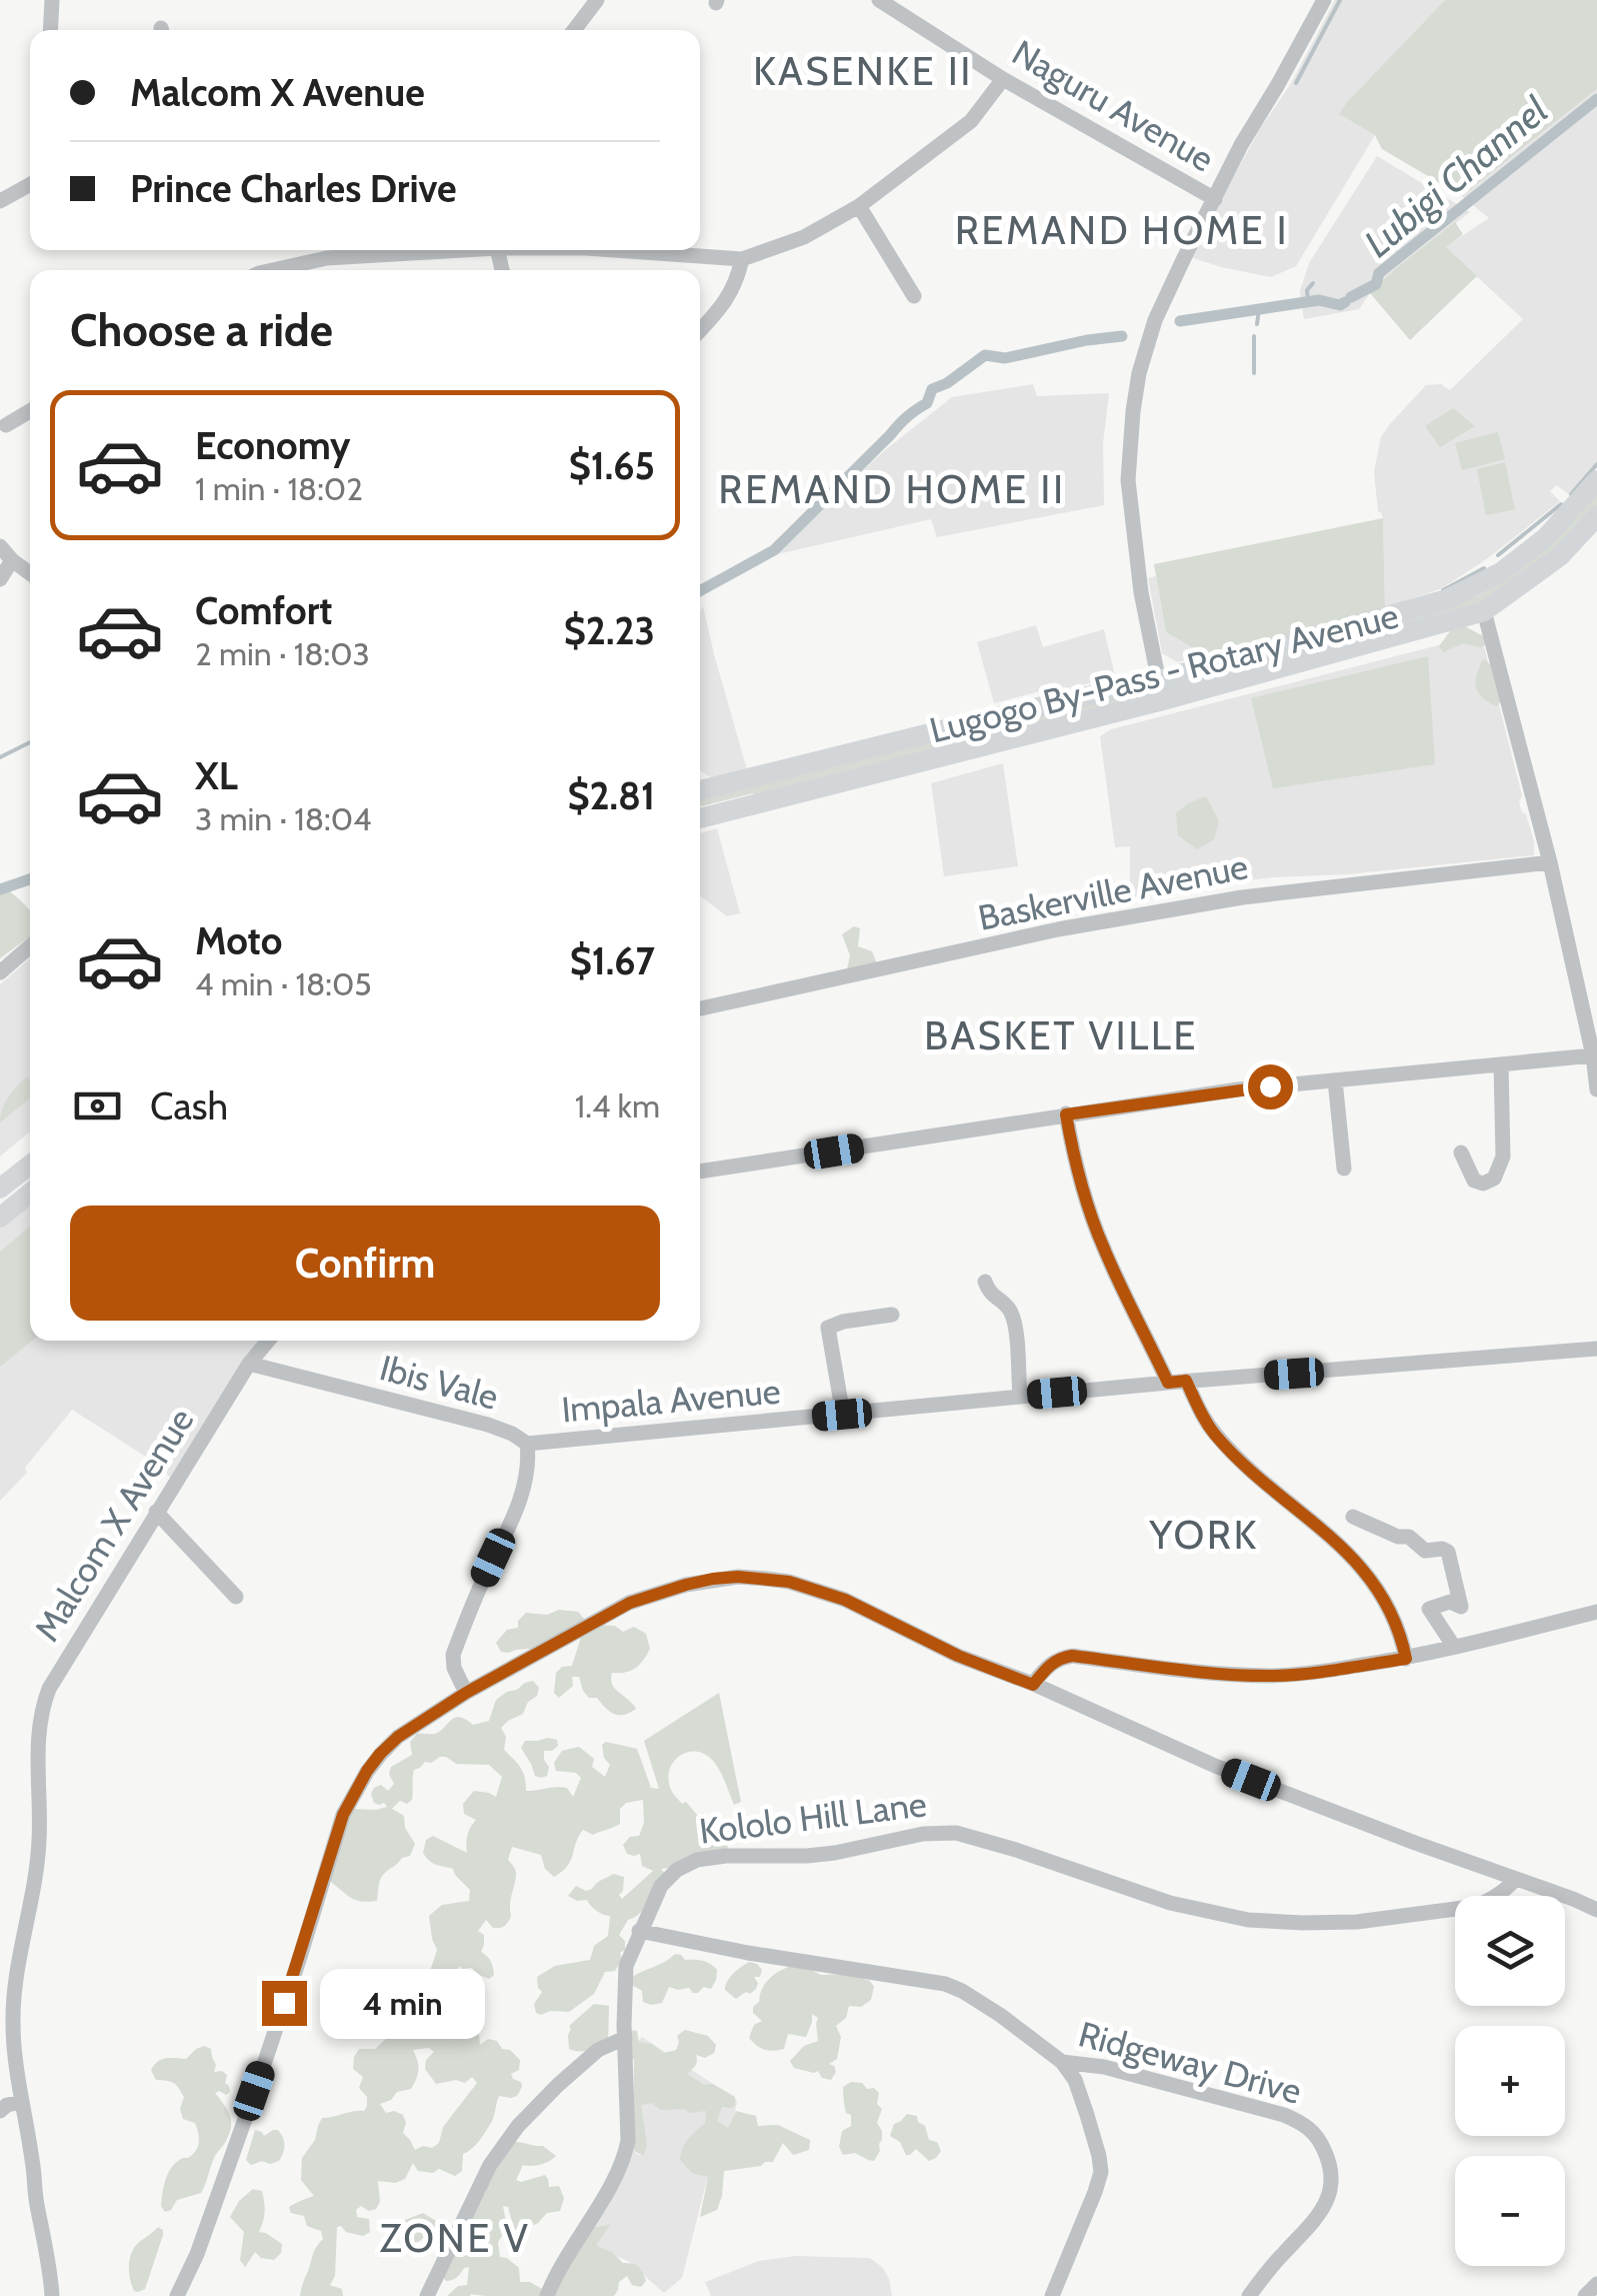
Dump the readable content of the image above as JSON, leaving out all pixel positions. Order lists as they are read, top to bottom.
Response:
{
  "streets": {
    "main road": ["Lugogo By-Pass - Rotary Avenue"],
    "street": [
      "Naguru Avenue",
      "Baskerville Avenue",
      "Ibis Vale",
      "Impala Avenue",
      "Malcom X Avenue",
      "Kololo Hill Lane",
      "Ridgeway Drive"
    ]
  },
  "crossings": [
    ["Ibis Vale", "Impala Avenue"],
    ["Ibis Vale", "Malcom X Avenue"],
    ["Kololo Hill Lane", "Ridgeway Drive"]
  ],
  "districts": [
    "KASENKE II",
    "REMAND HOME I",
    "REMAND HOME II",
    "BASKET VILLE",
    "YORK",
    "ZONE V"
  ],
  "water": ["Lubigi Channel"],
  "page": {
    "banner": ["Malcom X Avenue", "Prince Charles Drive"],
    "heading": "Choose a ride",
    "list": [
      {
        "name": "Economy",
        "note": "1 min · 18:02",
        "value": "$1.65"
      },
      {
        "name": "Comfort",
        "note": "2 min · 18:03",
        "value": "$2.23"
      },
      {
        "name": "XL",
        "note": "3 min · 18:04",
        "value": "$2.81"
      },
      {
        "name": "Moto",
        "note": "4 min · 18:05",
        "value": "$1.67"
      }
    ],
    "pay": ["Cash", "1.4 km"],
    "buttons": "Confirm",
    "map_buttons": ["+", "−"],
    "bubble": "4 min"
  }
}
